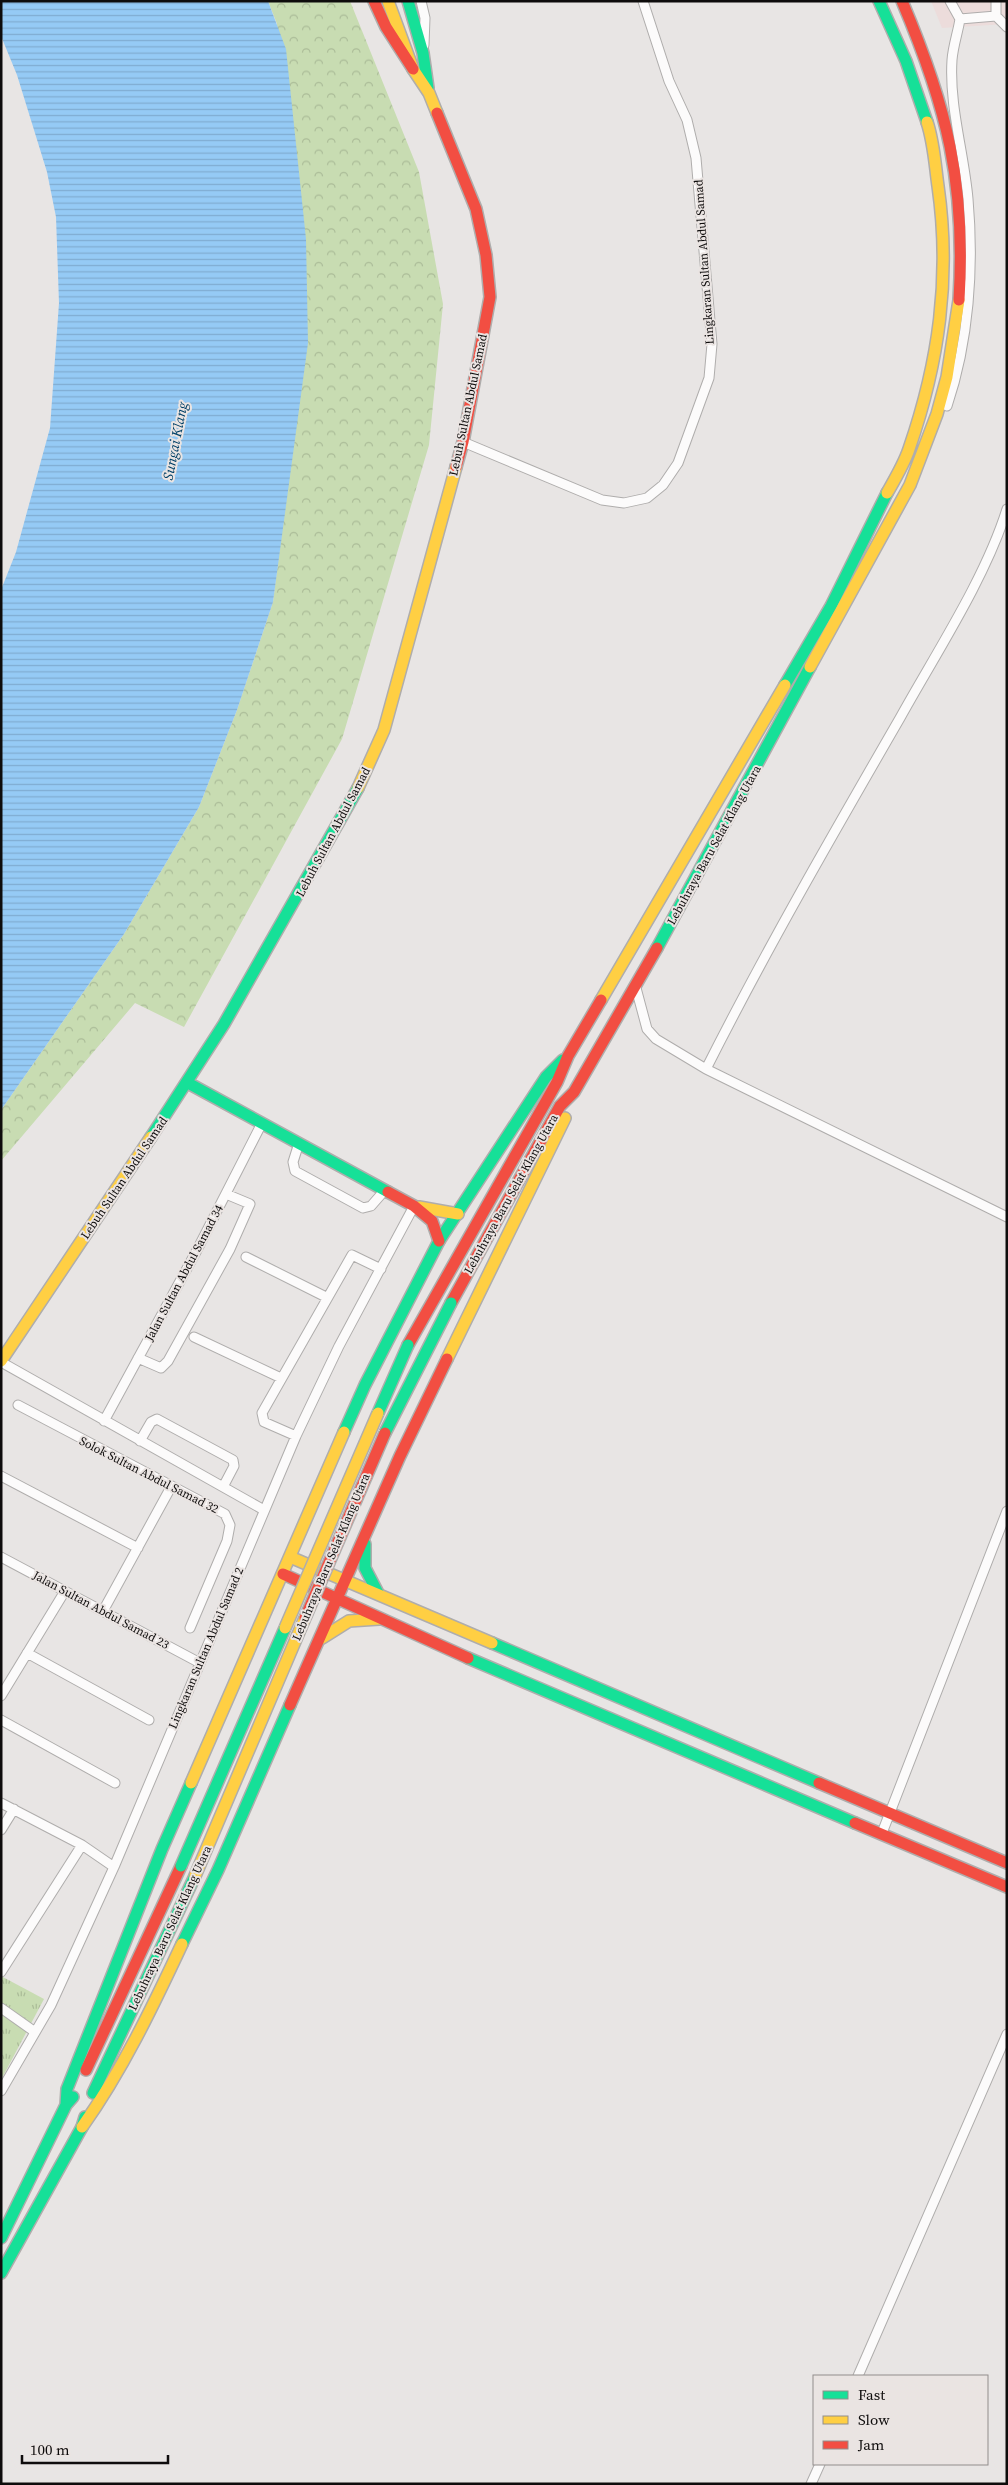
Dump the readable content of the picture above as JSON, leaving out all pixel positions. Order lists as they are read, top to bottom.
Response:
{
  "streets": {
    "main road": ["Lebuh Sultan Abdul Samad", "Lebuhraya Baru Selat Klang Utara"],
    "street": [
      "Lingkaran Sultan Abdul Samad",
      "Jalan Sultan Abdul Samad 34",
      "Solok Sultan Abdul Samad 32",
      "Jalan Sultan Abdul Samad 23",
      "Lingkaran Sultan Abdul Samad 2"
    ]
  },
  "crossings": [
    ["Lingkaran Sultan Abdul Samad", "Lebuh Sultan Abdul Samad"],
    ["Jalan Sultan Abdul Samad 23", "Lingkaran Sultan Abdul Samad 2"]
  ],
  "water": ["Sungai Klang"],
  "legend": ["Fast", "Slow", "Jam"],
  "scale_bar": "100 m"
}
